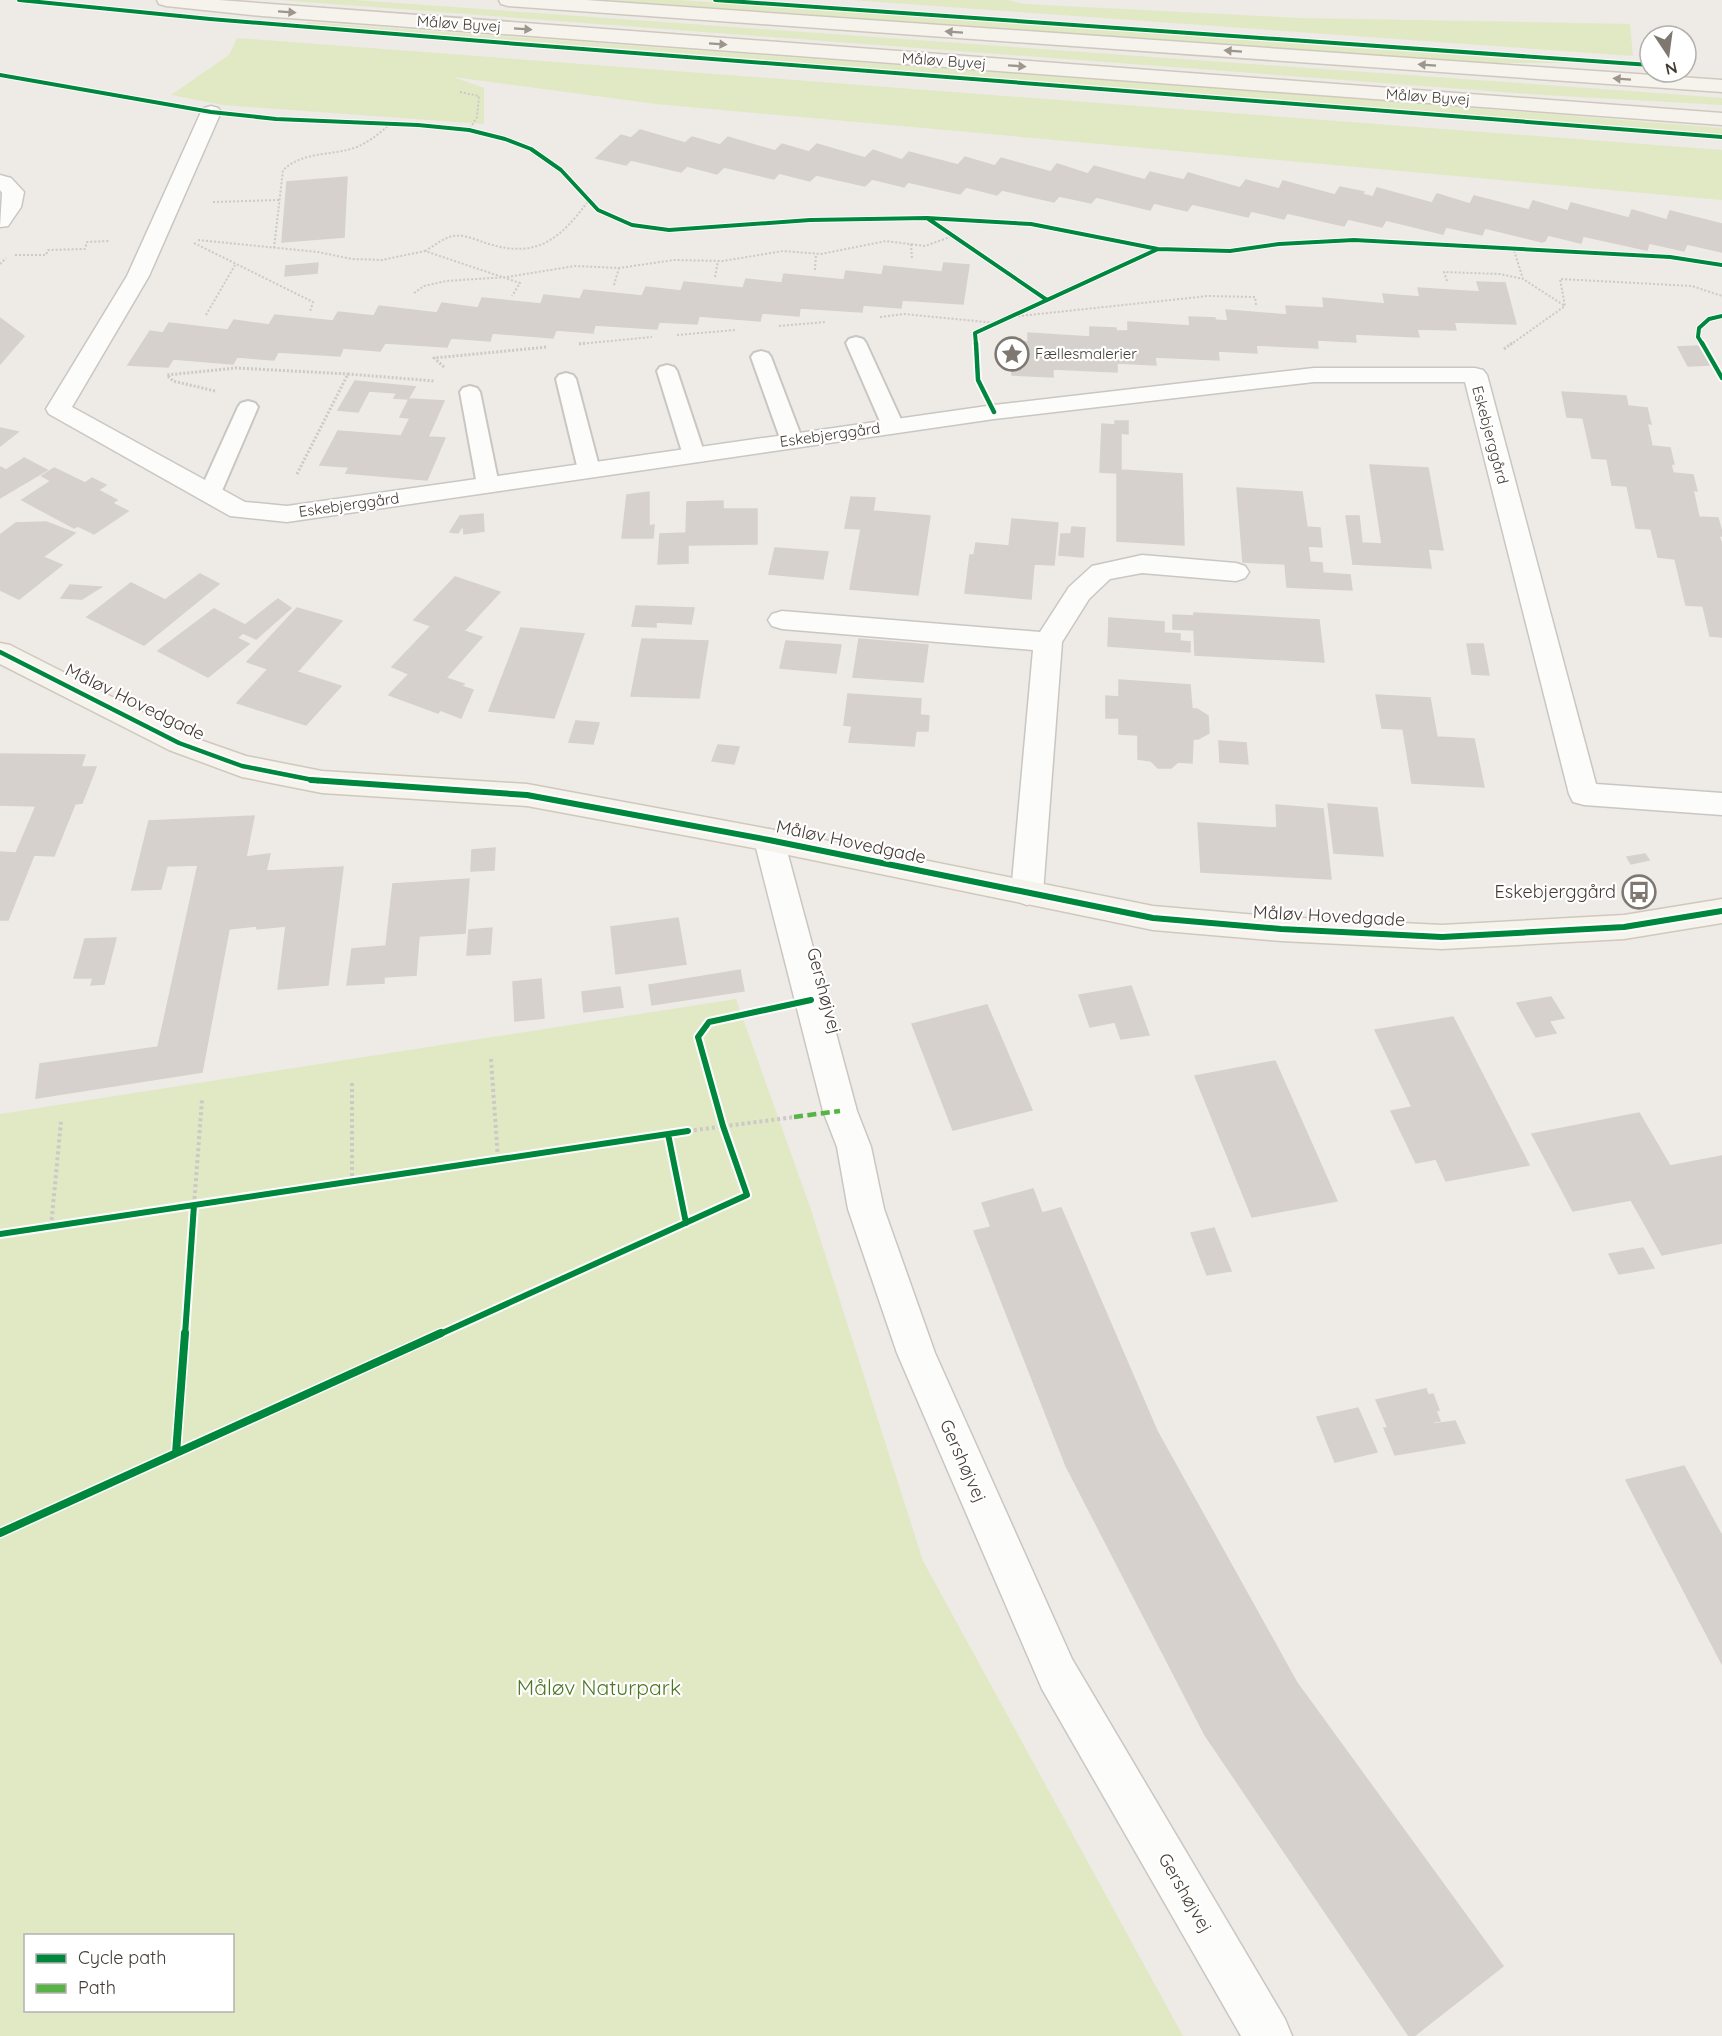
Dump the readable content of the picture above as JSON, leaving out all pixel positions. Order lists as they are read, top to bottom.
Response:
{
  "streets": {
    "main road": ["Måløv Byvej", "Måløv Hovedgade"],
    "street": ["Eskebjerggård", "Gershøjvej"]
  },
  "crossings": [
    ["Måløv Hovedgade", "Gershøjvej"]
  ],
  "parks": ["Måløv Naturpark"],
  "places": {
    "place": ["Fællesmalerier"],
    "bus stop": ["Eskebjerggård"]
  },
  "legend": ["Cycle path", "Path"],
  "north": "bottom"
}
